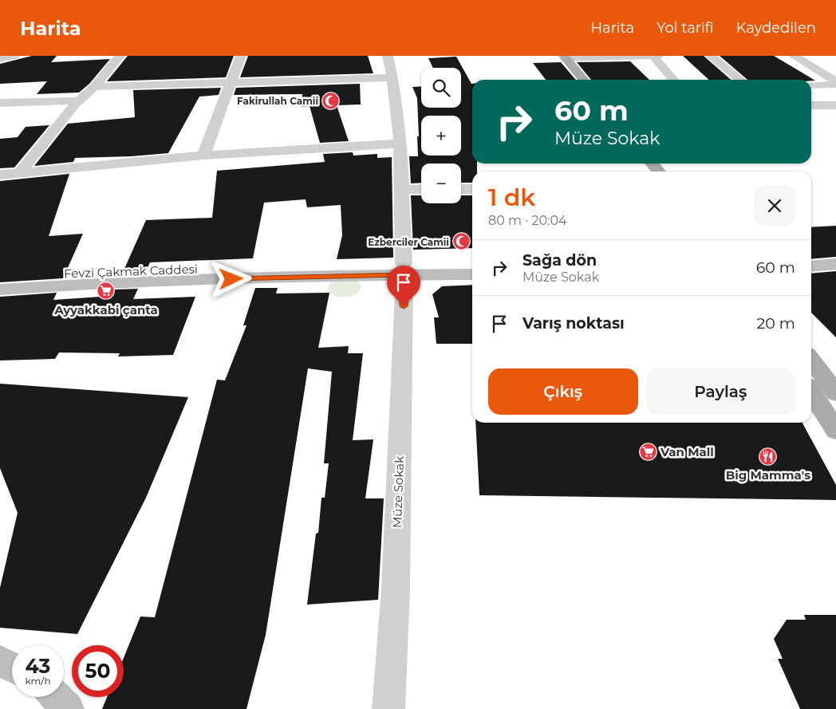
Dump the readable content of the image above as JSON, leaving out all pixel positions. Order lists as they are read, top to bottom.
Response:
{
  "streets": {
    "main road": ["Fevzi Çakmak Caddesi"],
    "street": ["Müze Sokak"]
  },
  "crossings": [
    ["Fevzi Çakmak Caddesi", "Müze Sokak"]
  ],
  "places": {
    "mosque": ["Fakirullah Camii", "Ezberciler Camii"],
    "supermarket": ["Ayyakkabi çanta", "Van Mall"],
    "restaurant": ["Big Mamma's"]
  },
  "page": {
    "header": "Harita",
    "nav": ["Harita", "Yol tarifi", "Kaydedilen"],
    "map_buttons": ["+", "−"],
    "turn": ["60 m", "Müze Sokak"],
    "heading": ["1 dk", "80 m · 20:04"],
    "list": [
      {
        "name": "Sağa dön",
        "note": "Müze Sokak",
        "value": "60 m"
      },
      {
        "name": "Varış noktası",
        "value": "20 m"
      }
    ],
    "buttons": ["Çıkış", "Paylaş"],
    "speed": "43 km/h",
    "limit": "50"
  }
}
